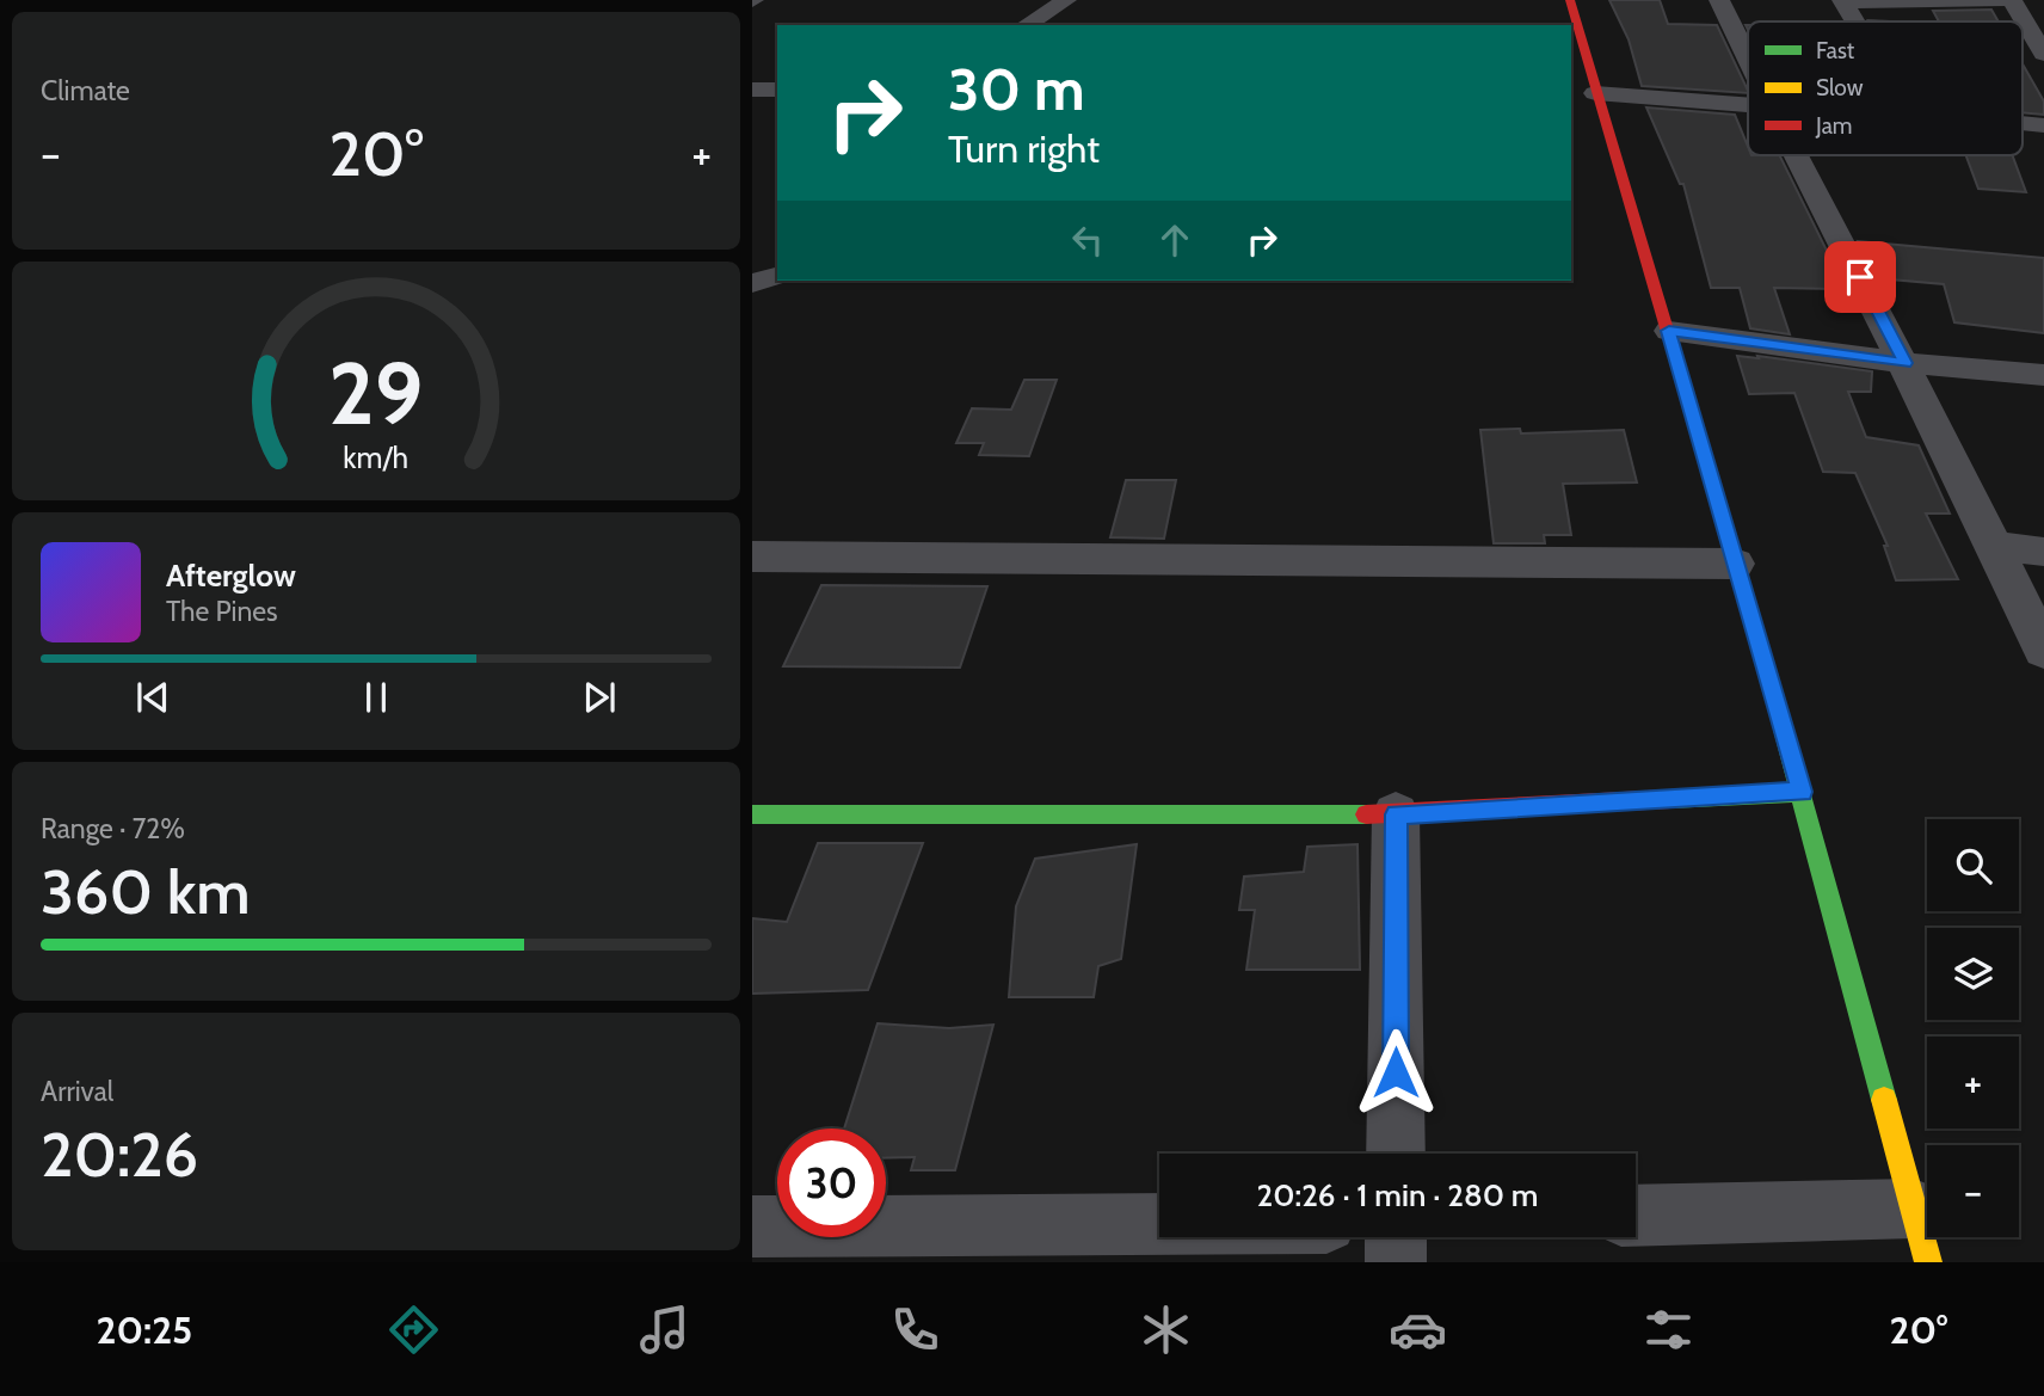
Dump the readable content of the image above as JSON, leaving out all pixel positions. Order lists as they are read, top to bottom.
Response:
{
  "legend": ["Fast", "Slow", "Jam"],
  "page": {
    "tile": [
      "Climate",
      ["Range · 72%", "360 km"],
      ["Arrival", "20:26"]
    ],
    "turn": ["30 m", "Turn right"],
    "heat": ["−", "20°", "+"],
    "song": ["Afterglow", "The Pines"],
    "map_buttons": ["+", "−"],
    "limit": "30",
    "trip": "20:26 · 1 min · 280 m",
    "tabs": ["20:25", "20°"],
    "gauge": ["29", "km/h"]
  }
}
